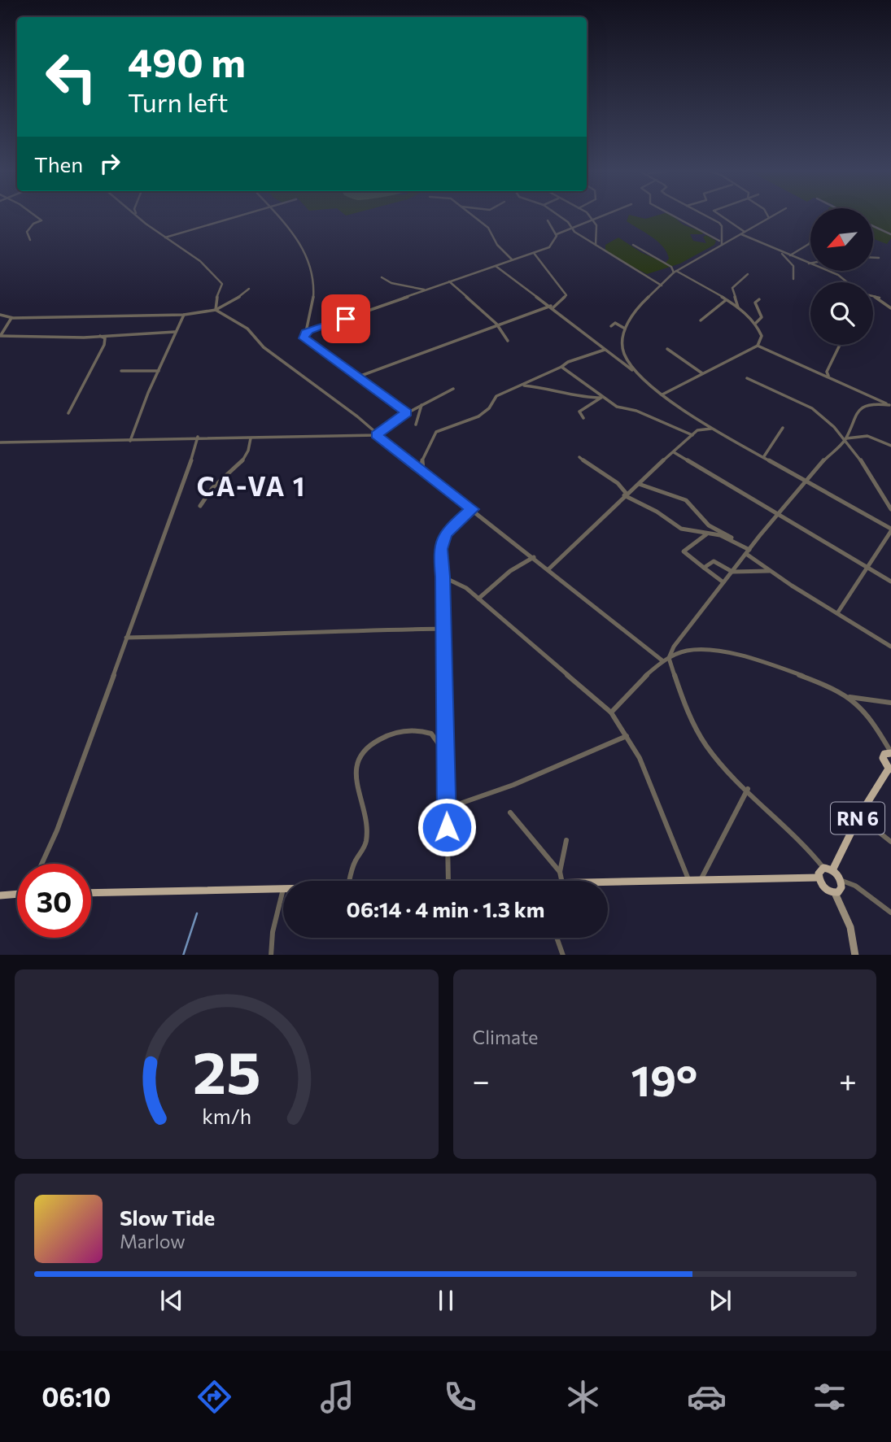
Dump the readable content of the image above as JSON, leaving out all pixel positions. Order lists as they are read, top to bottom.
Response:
{
  "streets": {
    "main road": ["RN 6"]
  },
  "districts": ["CA-VA 1"],
  "north": "bottom left",
  "page": {
    "turn": ["490 m", "Turn left"],
    "then": "Then",
    "limit": "30",
    "trip": "06:14 · 4 min · 1.3 km",
    "tile": "Climate",
    "heat": ["−", "19°", "+"],
    "song": ["Slow Tide", "Marlow"],
    "tabs": "06:10",
    "gauge": ["25", "km/h"]
  }
}
